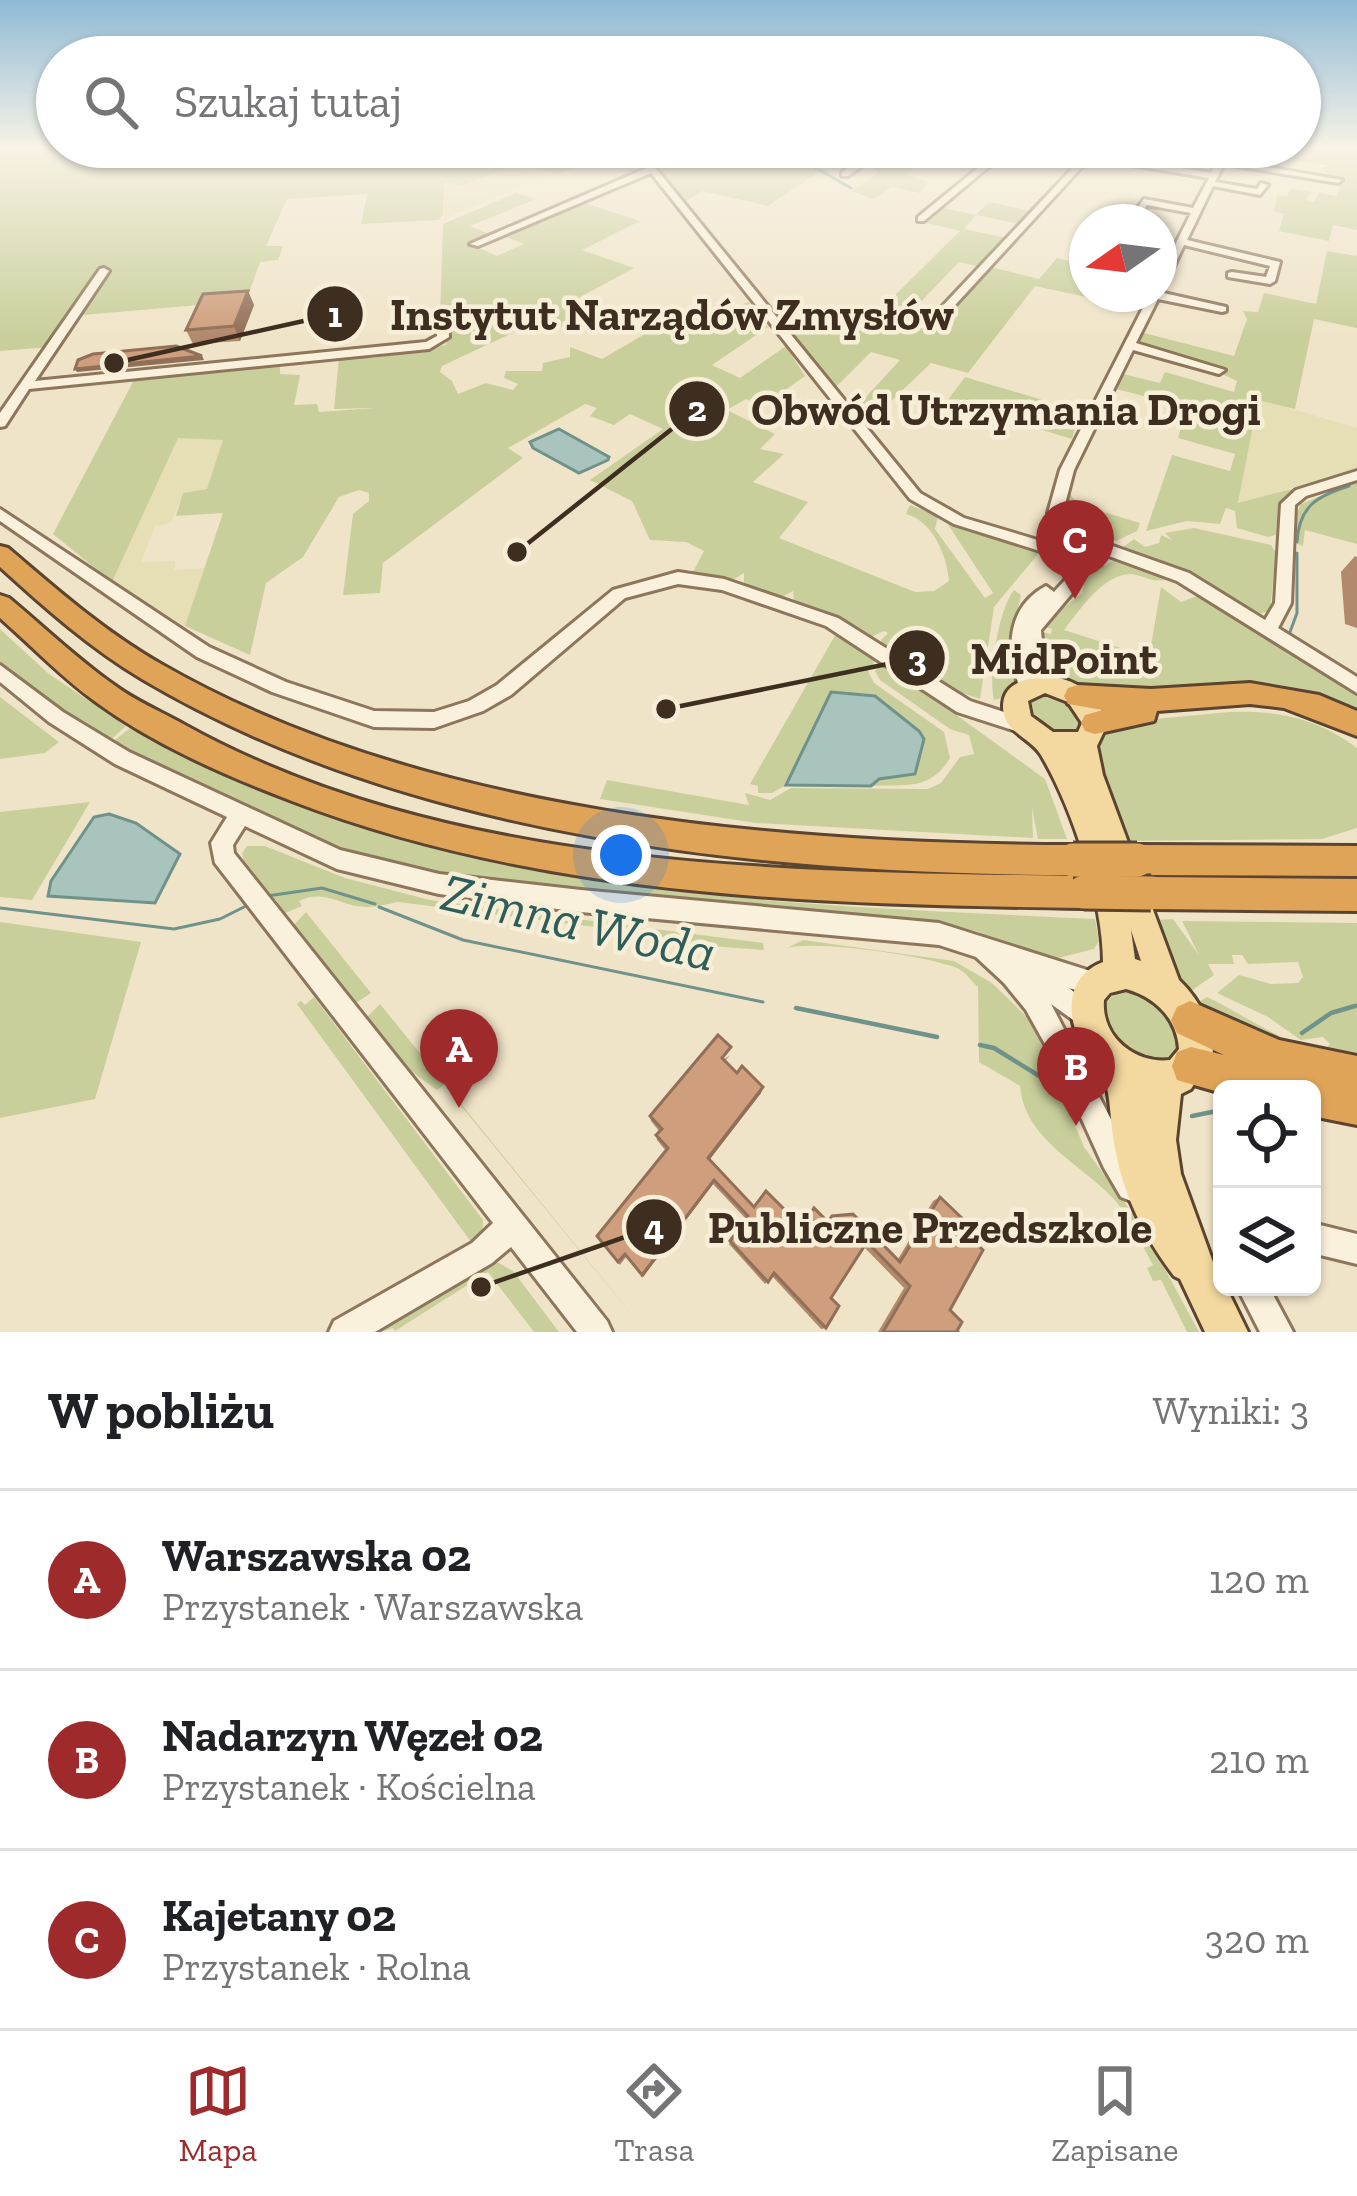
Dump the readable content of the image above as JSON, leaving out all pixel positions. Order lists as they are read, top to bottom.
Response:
{
  "water": ["Zimna Woda"],
  "places": [
    "Instytut Narządów Zmysłów",
    "Obwód Utrzymania Drogi",
    "MidPoint",
    "Publiczne Przedszkole"
  ],
  "north": "left",
  "page": {
    "search": "Szukaj tutaj",
    "pins": ["C", "A", "B"],
    "heading": ["W pobliżu", "Wyniki: 3"],
    "list": [
      {
        "mark": "A",
        "name": "Warszawska 02",
        "note": "Przystanek · Warszawska",
        "value": "120 m"
      },
      {
        "mark": "B",
        "name": "Nadarzyn Węzeł 02",
        "note": "Przystanek · Kościelna",
        "value": "210 m"
      },
      {
        "mark": "C",
        "name": "Kajetany 02",
        "note": "Przystanek · Rolna",
        "value": "320 m"
      }
    ],
    "nav": ["Mapa", "Trasa", "Zapisane"]
  }
}
